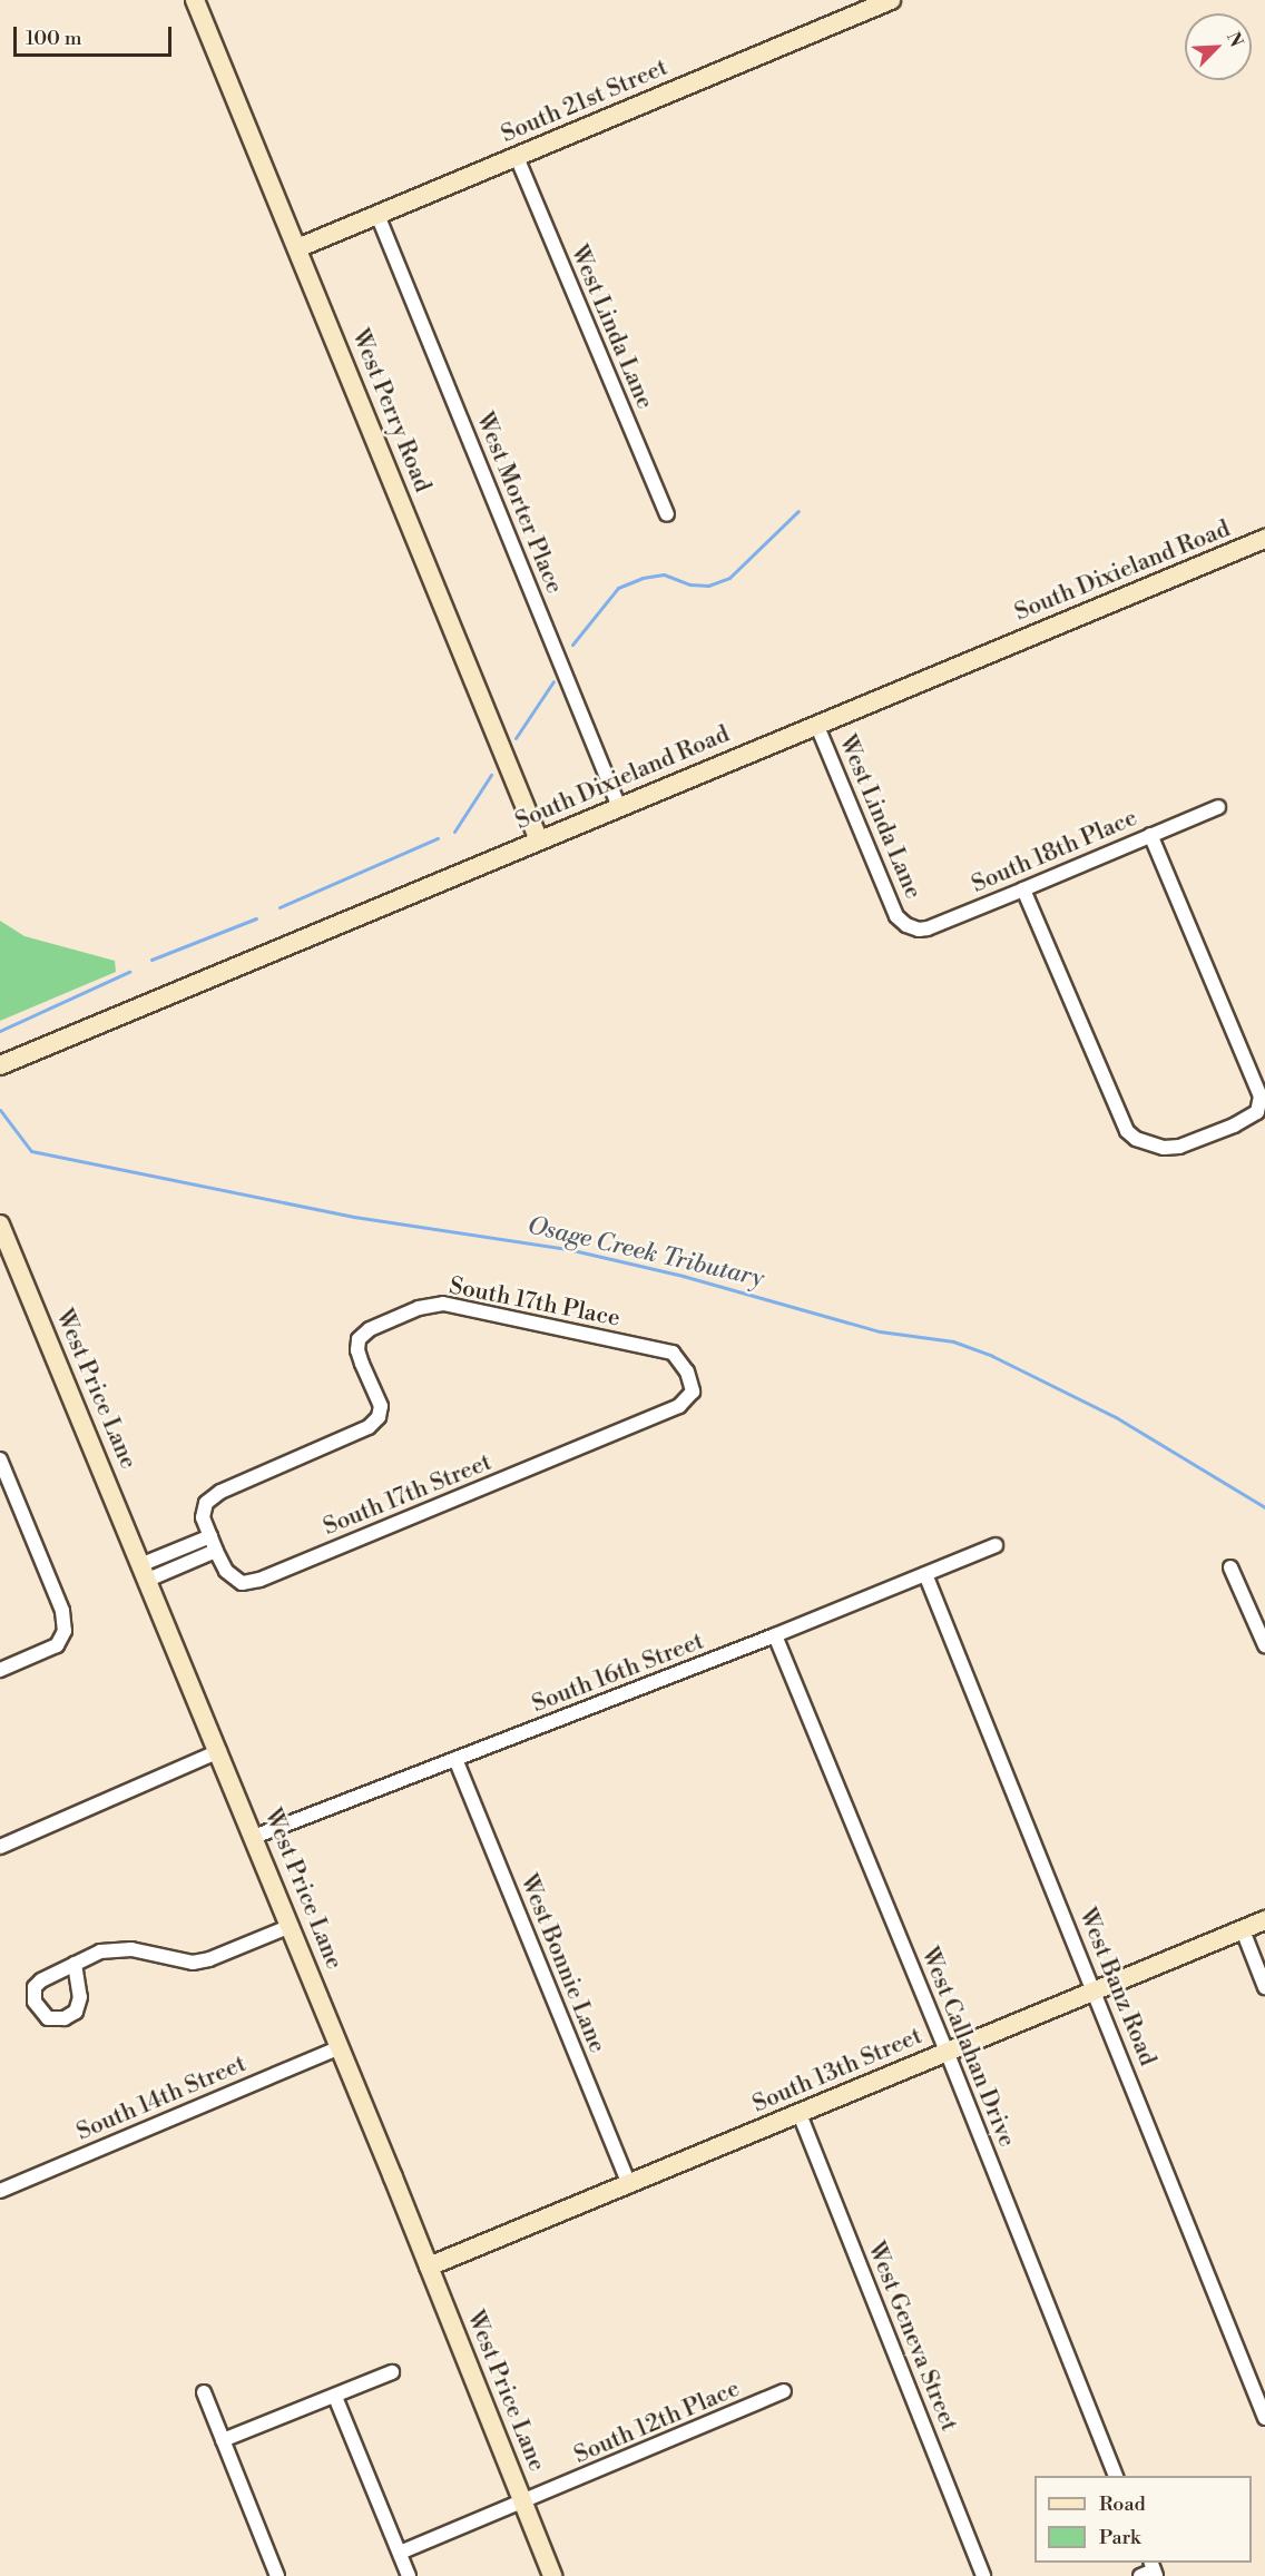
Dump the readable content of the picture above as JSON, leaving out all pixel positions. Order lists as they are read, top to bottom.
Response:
{
  "streets": {
    "street": [
      "South 21st Street",
      "West Linda Lane",
      "West Perry Road",
      "West Morter Place",
      "South Dixieland Road",
      "South 18th Place",
      "South 17th Place",
      "West Price Lane",
      "South 17th Street",
      "South 16th Street",
      "West Bonnie Lane",
      "West Banz Road",
      "West Callahan Drive",
      "South 13th Street",
      "South 14th Street",
      "West Geneva Street",
      "South 12th Place"
    ]
  },
  "crossings": [
    ["South 21st Street", "West Linda Lane"],
    ["South 21st Street", "West Perry Road"],
    ["South 21st Street", "West Morter Place"],
    ["West Linda Lane", "South Dixieland Road"],
    ["West Linda Lane", "South 18th Place"],
    ["West Perry Road", "South Dixieland Road"],
    ["West Morter Place", "South Dixieland Road"],
    ["South 17th Place", "South 17th Street"],
    ["West Price Lane", "South 16th Street"],
    ["West Price Lane", "South 13th Street"],
    ["West Price Lane", "South 14th Street"],
    ["West Price Lane", "South 12th Place"],
    ["South 16th Street", "West Bonnie Lane"],
    ["South 16th Street", "West Banz Road"],
    ["South 16th Street", "West Callahan Drive"],
    ["West Bonnie Lane", "South 13th Street"],
    ["West Banz Road", "South 13th Street"],
    ["West Callahan Drive", "South 13th Street"],
    ["South 13th Street", "West Geneva Street"]
  ],
  "water": ["Osage Creek Tributary"],
  "legend": ["Road", "Park"],
  "scale_bar": "100 m",
  "north": "top right"
}
